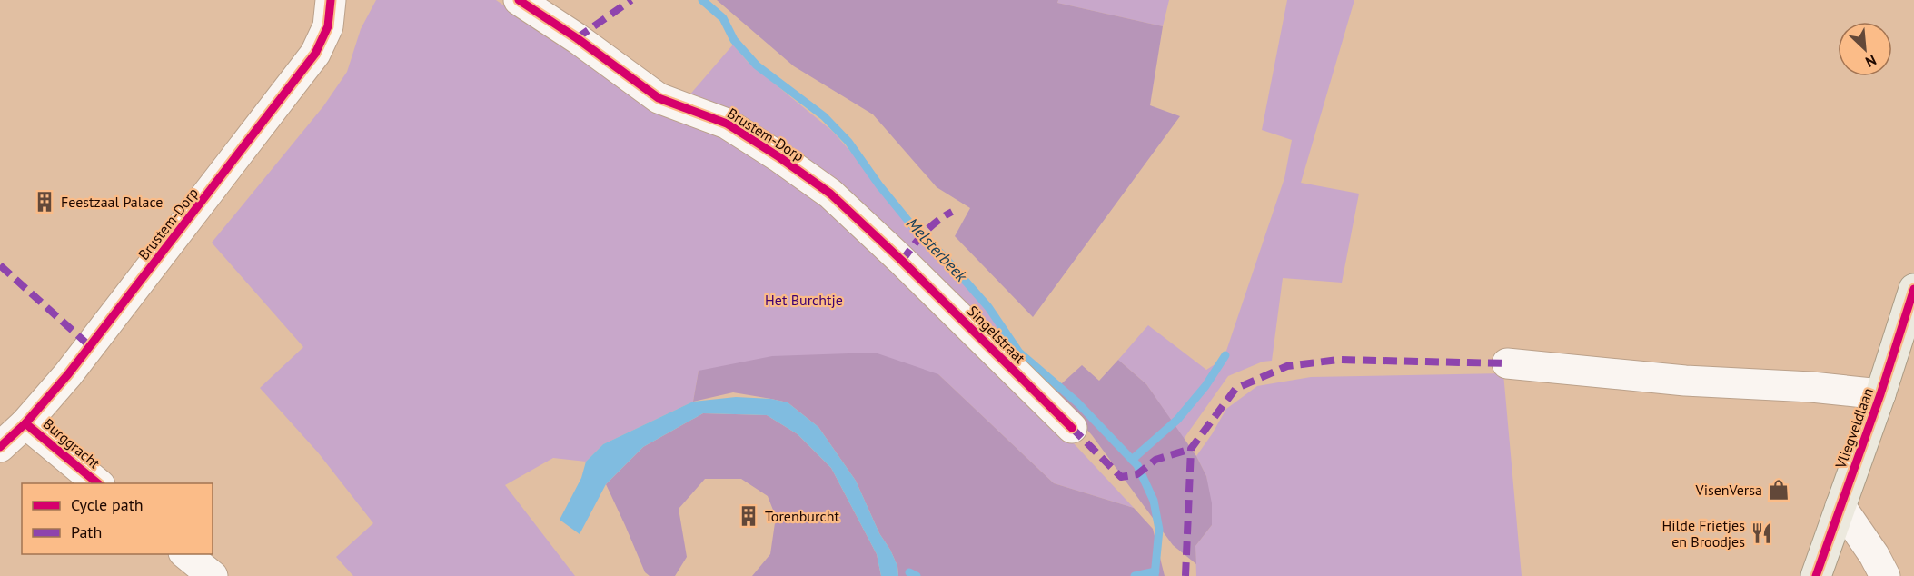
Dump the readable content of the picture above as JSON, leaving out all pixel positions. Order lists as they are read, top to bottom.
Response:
{
  "streets": {
    "main road": ["Vliegveldlaan"],
    "street": ["Brustem-Dorp", "Singelstraat", "Burggracht"]
  },
  "crossings": [
    ["Brustem-Dorp", "Singelstraat"],
    ["Brustem-Dorp", "Burggracht"]
  ],
  "water": ["Melsterbeek"],
  "parks": ["Het Burchtje"],
  "places": {
    "building": ["Feestzaal Palace", "Torenburcht"],
    "shop": ["VisenVersa"],
    "restaurant": ["Hilde Frietjes en Broodjes"]
  },
  "legend": ["Cycle path", "Path"],
  "north": "bottom right"
}
